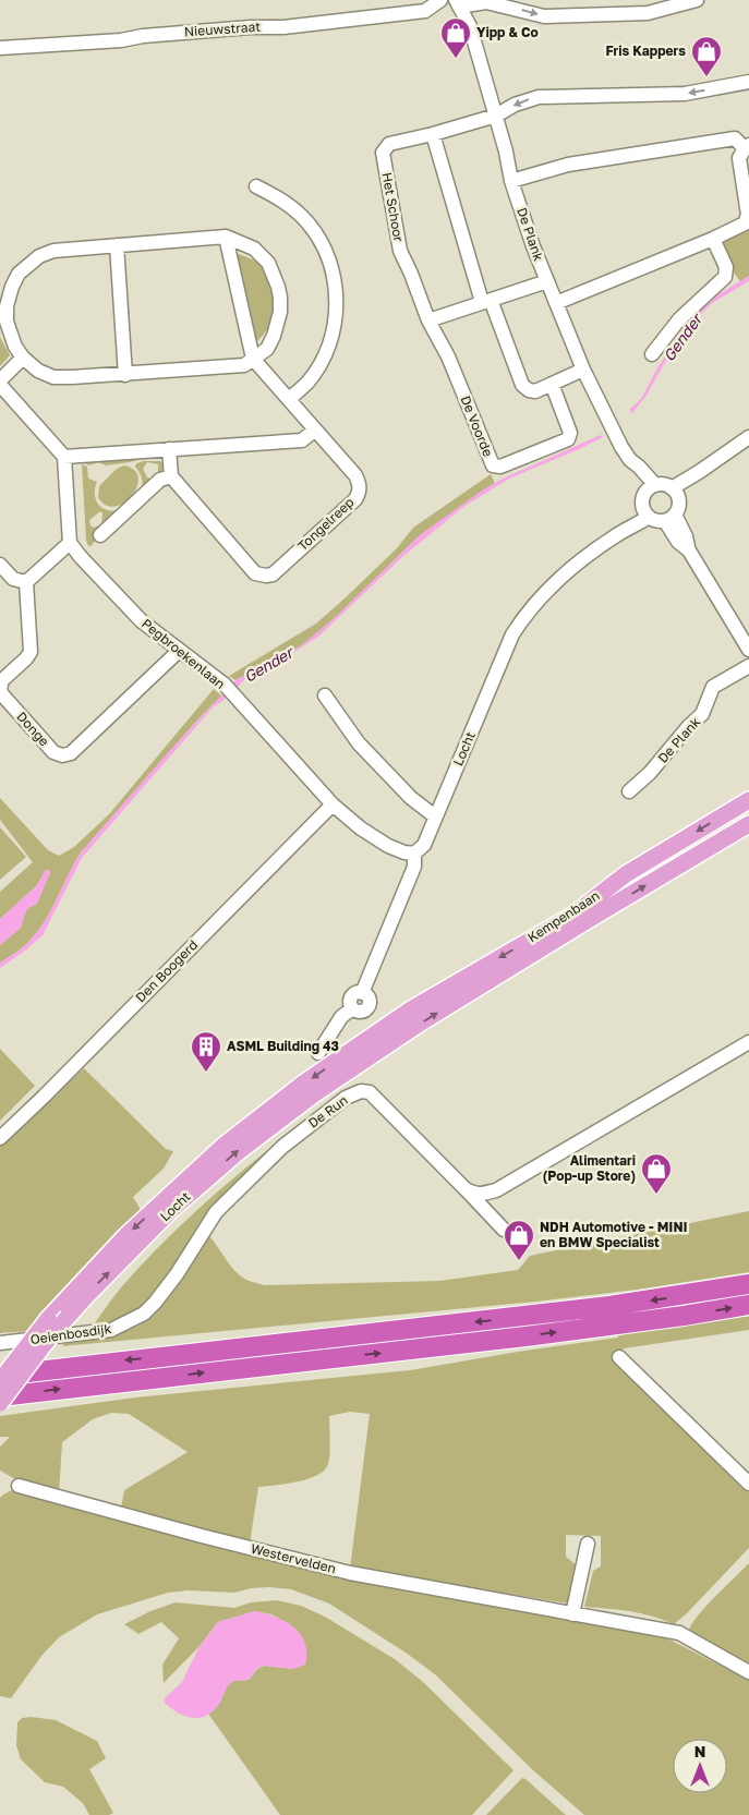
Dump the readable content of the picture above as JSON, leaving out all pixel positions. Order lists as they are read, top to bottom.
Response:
{
  "streets": {
    "main road": ["Locht", "Kempenbaan"],
    "street": [
      "Nieuwstraat",
      "Het Schoor",
      "De Plank",
      "De Voorde",
      "Tongelreep",
      "Pegbroekenlaan",
      "Donge",
      "Den Boogerd",
      "De Run",
      "Oeienbosdijk",
      "Westervelden"
    ]
  },
  "crossings": [
    ["Het Schoor", "De Plank"],
    ["Het Schoor", "De Voorde"],
    ["De Plank", "Locht"],
    ["Pegbroekenlaan", "Donge"],
    ["Pegbroekenlaan", "Locht"],
    ["Pegbroekenlaan", "Den Boogerd"],
    ["Locht", "Kempenbaan"],
    ["De Run", "Oeienbosdijk"]
  ],
  "water": ["Gender"],
  "places": {
    "shop": [
      "Yipp & Co",
      "Fris Kappers",
      "Alimentari (Pop-up Store)",
      "NDH Automotive - MINI en BMW Specialist"
    ],
    "building": ["ASML Building 43"]
  },
  "north": "top"
}
